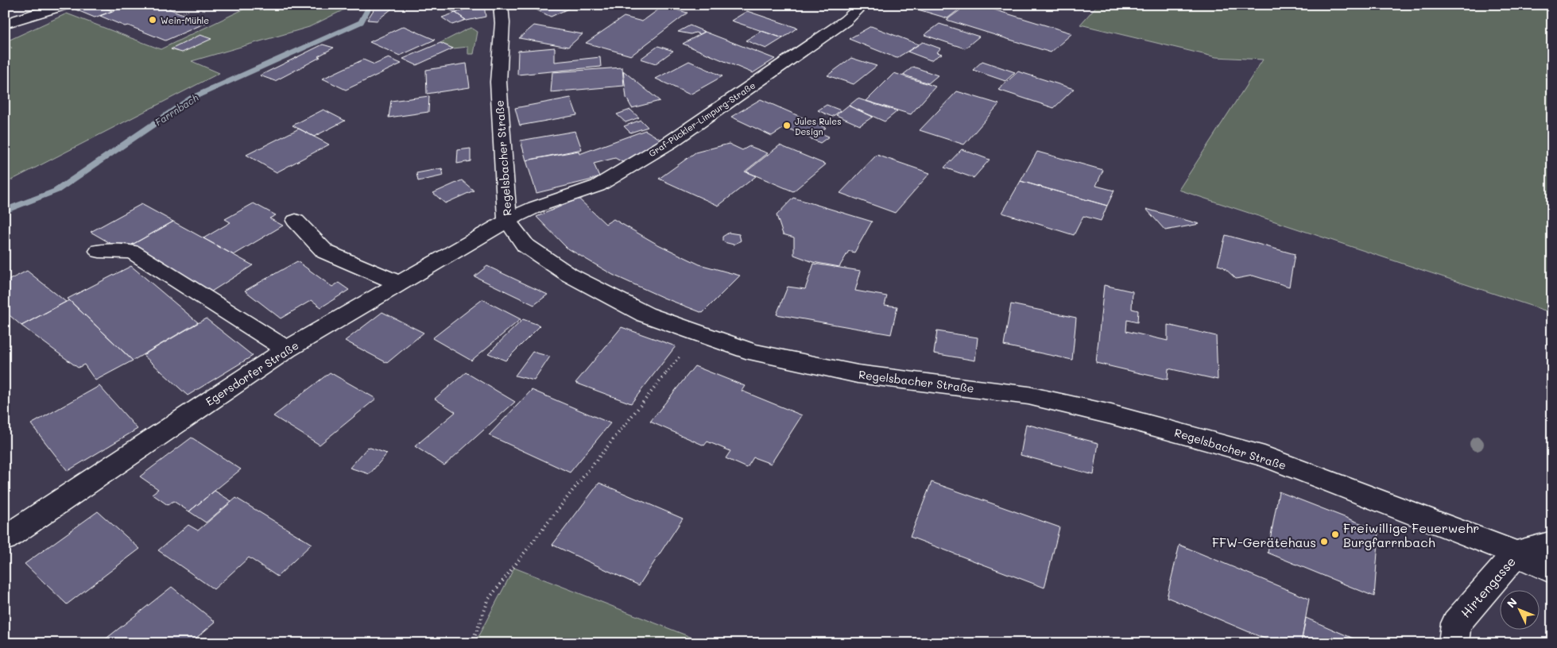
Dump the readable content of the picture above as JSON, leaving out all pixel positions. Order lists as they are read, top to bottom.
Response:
{
  "streets": {
    "street": [
      "Graf-Pückler-Limpurg-Straße",
      "Regelsbacher Straße",
      "Egersdorfer Straße",
      "Hirtengasse"
    ]
  },
  "crossings": [
    ["Graf-Pückler-Limpurg-Straße", "Regelsbacher Straße"],
    ["Graf-Pückler-Limpurg-Straße", "Egersdorfer Straße"],
    ["Regelsbacher Straße", "Egersdorfer Straße"],
    ["Regelsbacher Straße", "Hirtengasse"]
  ],
  "water": ["Farrnbach"],
  "places": [
    "Wein-Mühle",
    "Jules Rules Design",
    "Freiwillige Feuerwehr Burgfarrnbach",
    "FFW-Gerätehaus"
  ],
  "north": "top left"
}
